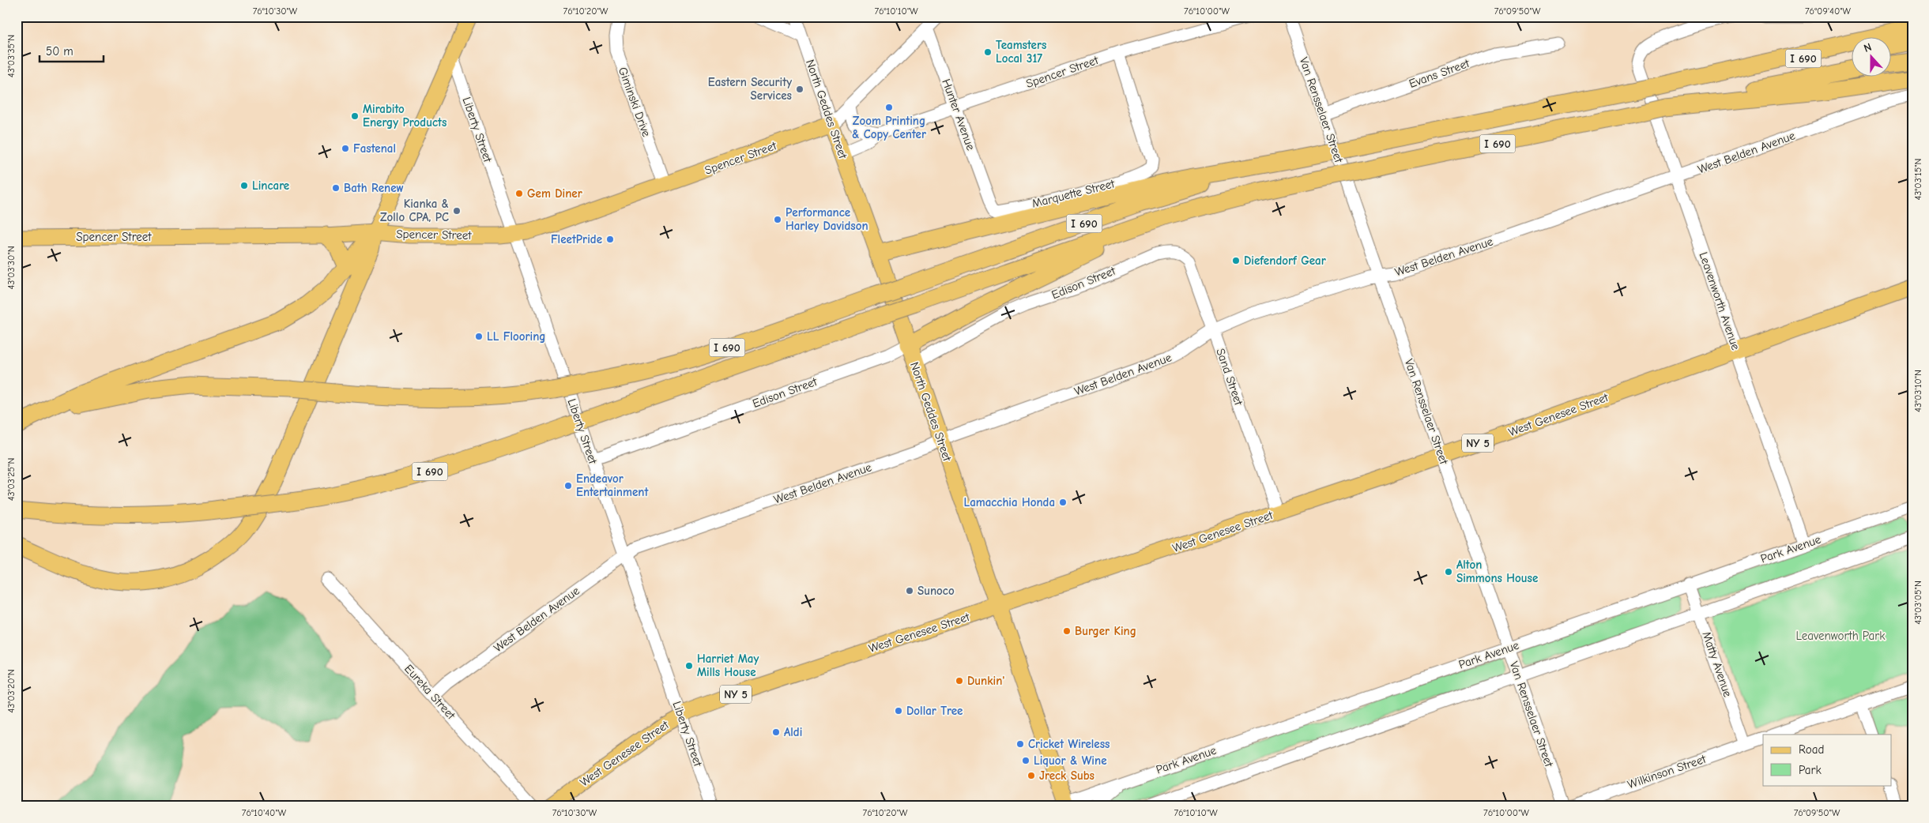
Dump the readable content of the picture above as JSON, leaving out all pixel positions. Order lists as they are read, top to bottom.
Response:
{
  "streets": {
    "highway": ["I 690"],
    "main road": [
      "Spencer Street",
      "North Geddes Street",
      "West Genesee Street",
      "NY 5"
    ],
    "street": [
      "Evans Street",
      "Giminski Drive",
      "Van Rensselaer Street",
      "Hunter Avenue",
      "Liberty Street",
      "West Belden Avenue",
      "Marquette Street",
      "Edison Street",
      "Leavenworth Avenue",
      "Sand Street",
      "Park Avenue",
      "Matty Avenue",
      "Eureka Street",
      "Wilkinson Street"
    ]
  },
  "crossings": [
    ["Spencer Street", "Giminski Drive"],
    ["Spencer Street", "North Geddes Street"],
    ["Spencer Street", "Hunter Avenue"],
    ["Spencer Street", "Liberty Street"],
    ["Spencer Street", "Marquette Street"],
    ["Evans Street", "Van Rensselaer Street"],
    ["North Geddes Street", "West Belden Avenue"],
    ["North Geddes Street", "Edison Street"],
    ["North Geddes Street", "West Genesee Street"],
    ["North Geddes Street", "Park Avenue"],
    ["Van Rensselaer Street", "West Belden Avenue"],
    ["Van Rensselaer Street", "West Genesee Street"],
    ["Van Rensselaer Street", "Park Avenue"],
    ["Hunter Avenue", "Marquette Street"],
    ["Liberty Street", "West Belden Avenue"],
    ["Liberty Street", "Edison Street"],
    ["Liberty Street", "West Genesee Street"],
    ["West Belden Avenue", "Leavenworth Avenue"],
    ["West Belden Avenue", "Sand Street"],
    ["West Belden Avenue", "Eureka Street"],
    ["Edison Street", "Sand Street"],
    ["Leavenworth Avenue", "West Genesee Street"],
    ["Leavenworth Avenue", "Park Avenue"],
    ["Sand Street", "West Genesee Street"],
    ["Park Avenue", "Matty Avenue"],
    ["Matty Avenue", "Wilkinson Street"]
  ],
  "parks": ["Leavenworth Park"],
  "places": [
    "Teamsters Local 317",
    "Eastern Security Services",
    "Zoom Printing & Copy Center",
    "Mirabito Energy Products",
    "Fastenal",
    "Lincare",
    "Bath Renew",
    "Gem Diner",
    "Kianka & Zollo CPA, PC",
    "Performance Harley Davidson",
    "FleetPride",
    "Diefendorf Gear",
    "LL Flooring",
    "Endeavor Entertainment",
    "Lamacchia Honda",
    "Alton Simmons House",
    "Sunoco",
    "Burger King",
    "Harriet May Mills House",
    "Dunkin'",
    "Dollar Tree",
    "Aldi",
    "Cricket Wireless",
    "Liquor & Wine",
    "Jreck Subs"
  ],
  "legend": ["Road", "Park"],
  "scale_bar": "50 m",
  "north": "top",
  "coordinates": [
    "76°10'30\"W",
    "76°10'20\"W",
    "76°10'10\"W",
    "76°10'00\"W",
    "76°09'50\"W",
    "76°09'40\"W",
    "43°03'35\"N",
    "43°03'15\"N",
    "43°03'30\"N",
    "43°03'10\"N",
    "43°03'25\"N",
    "43°03'05\"N",
    "43°03'20\"N",
    "76°10'40\"W"
  ]
}
